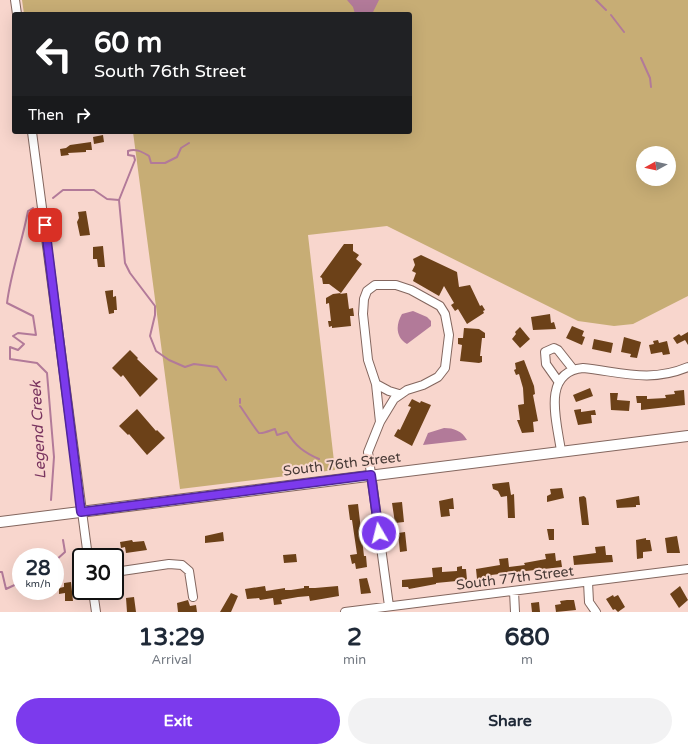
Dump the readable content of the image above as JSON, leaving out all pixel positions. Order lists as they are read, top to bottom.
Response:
{
  "streets": {
    "main road": ["South 76th Street"],
    "street": ["South 77th Street"]
  },
  "water": ["Legend Creek"],
  "north": "left",
  "page": {
    "turn": ["60 m", "South 76th Street"],
    "then": "Then",
    "speed": "28 km/h",
    "limit": "30",
    "eta": [
      "13:29",
      "Arrival",
      "2",
      "min",
      "680",
      "m"
    ],
    "buttons": ["Exit", "Share"]
  }
}
